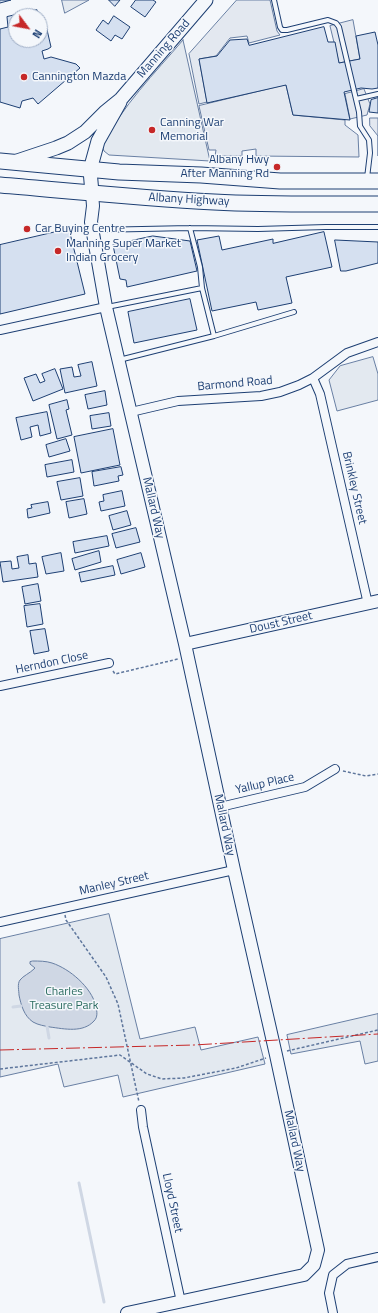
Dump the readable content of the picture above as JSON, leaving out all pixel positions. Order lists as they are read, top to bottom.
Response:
{
  "streets": {
    "highway": ["Albany Highway"],
    "main road": ["Manning Road"],
    "street": [
      "Barmond Road",
      "Brinkley Street",
      "Mallard Way",
      "Doust Street",
      "Herndon Close",
      "Yallup Place",
      "Manley Street",
      "Lloyd Street"
    ]
  },
  "crossings": [
    ["Manning Road", "Albany Highway"],
    ["Manning Road", "Mallard Way"],
    ["Albany Highway", "Mallard Way"],
    ["Barmond Road", "Brinkley Street"],
    ["Barmond Road", "Mallard Way"],
    ["Brinkley Street", "Doust Street"],
    ["Mallard Way", "Doust Street"],
    ["Mallard Way", "Yallup Place"],
    ["Mallard Way", "Manley Street"],
    ["Mallard Way", "Lloyd Street"]
  ],
  "parks": ["Charles Treasure Park"],
  "places": [
    "Cannington Mazda",
    "Canning War Memorial",
    "Albany Hwy After Manning Rd",
    "Car Buying Centre",
    "Manning Super Market Indian Grocery"
  ],
  "north": "bottom right"
}
